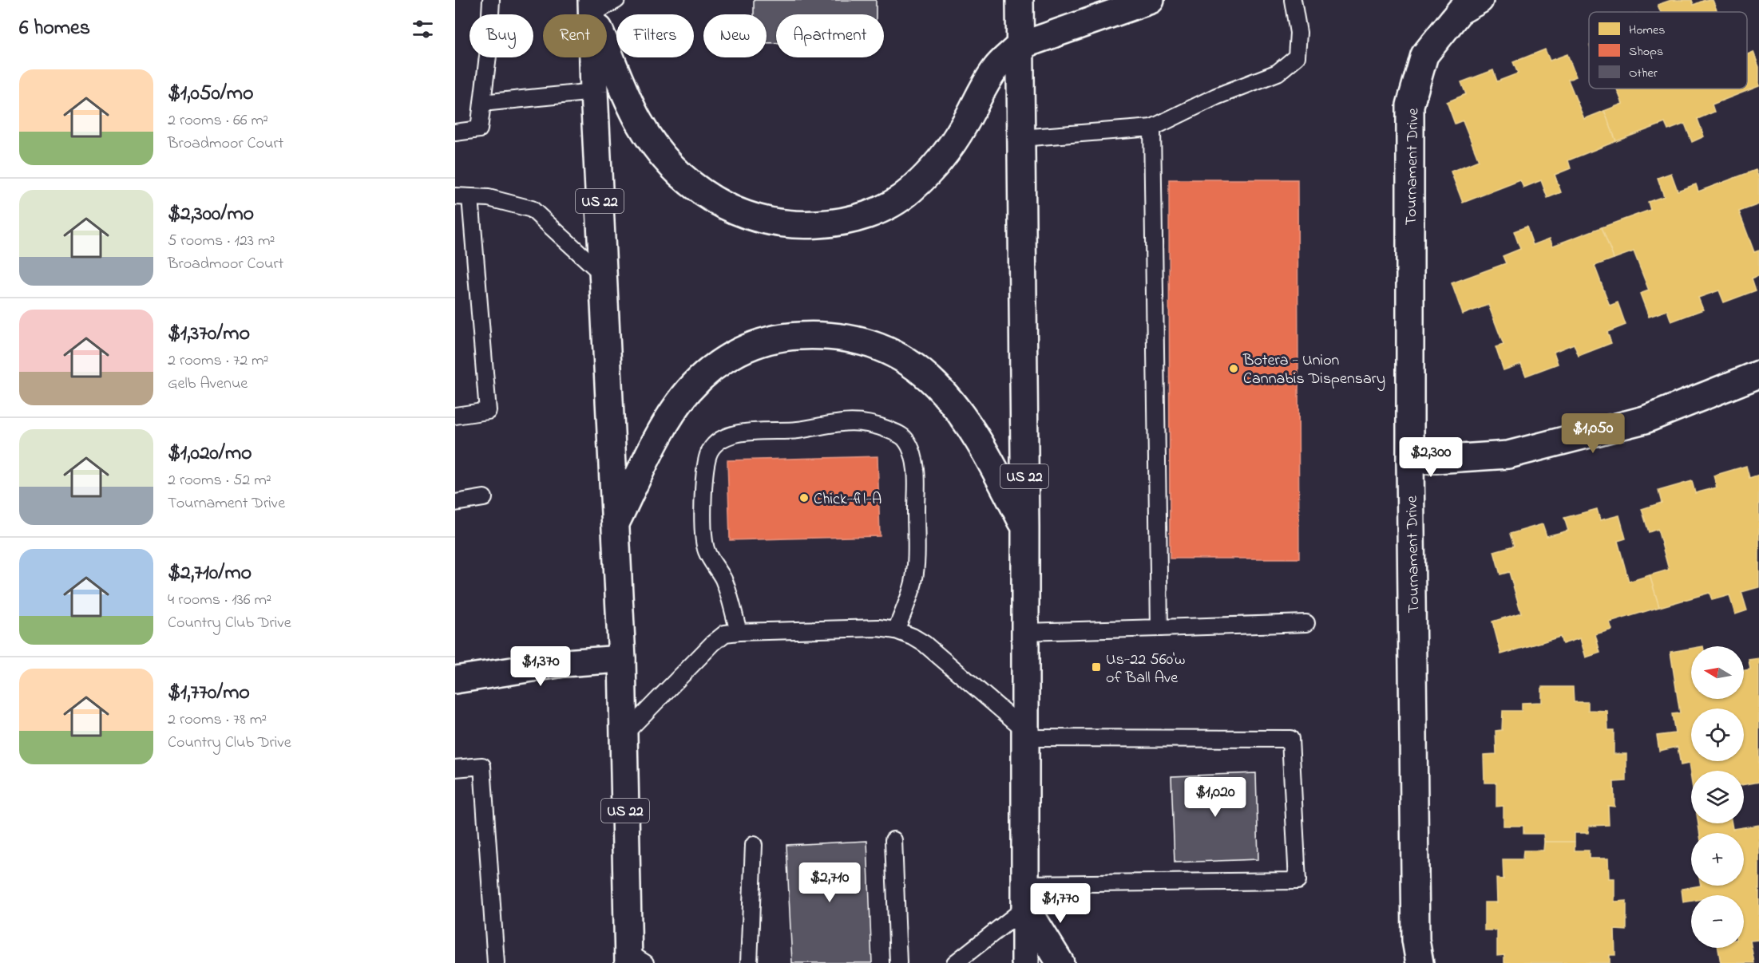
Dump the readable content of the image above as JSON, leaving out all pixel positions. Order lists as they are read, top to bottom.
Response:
{
  "streets": {
    "main road": ["Tournament Drive", "US 22"]
  },
  "places": {
    "other": ["Botera - Union Cannabis Dispensary", "Chick-fil-A"],
    "transit": ["Us-22 560'w of Ball Ave"]
  },
  "legend": ["Homes", "Shops", "Other"],
  "north": "left",
  "page": {
    "heading": "6 homes",
    "chip": [
      "Buy",
      "Rent",
      "Filters",
      "New",
      "Apartment"
    ],
    "list": [
      {
        "name": "$1,050/mo",
        "note": "2 rooms · 66 m² · Broadmoor Court"
      },
      {
        "name": "$2,300/mo",
        "note": "5 rooms · 123 m² · Broadmoor Court"
      },
      {
        "name": "$1,370/mo",
        "note": "2 rooms · 72 m² · Gelb Avenue"
      },
      {
        "name": "$1,020/mo",
        "note": "2 rooms · 52 m² · Tournament Drive"
      },
      {
        "name": "$2,710/mo",
        "note": "4 rooms · 136 m² · Country Club Drive"
      },
      {
        "name": "$1,770/mo",
        "note": "2 rooms · 78 m² · Country Club Drive"
      }
    ],
    "price": [
      "$1,050",
      "$2,300",
      "$1,370",
      "$1,020",
      "$2,710",
      "$1,770"
    ],
    "map_buttons": ["+", "−"]
  }
}
